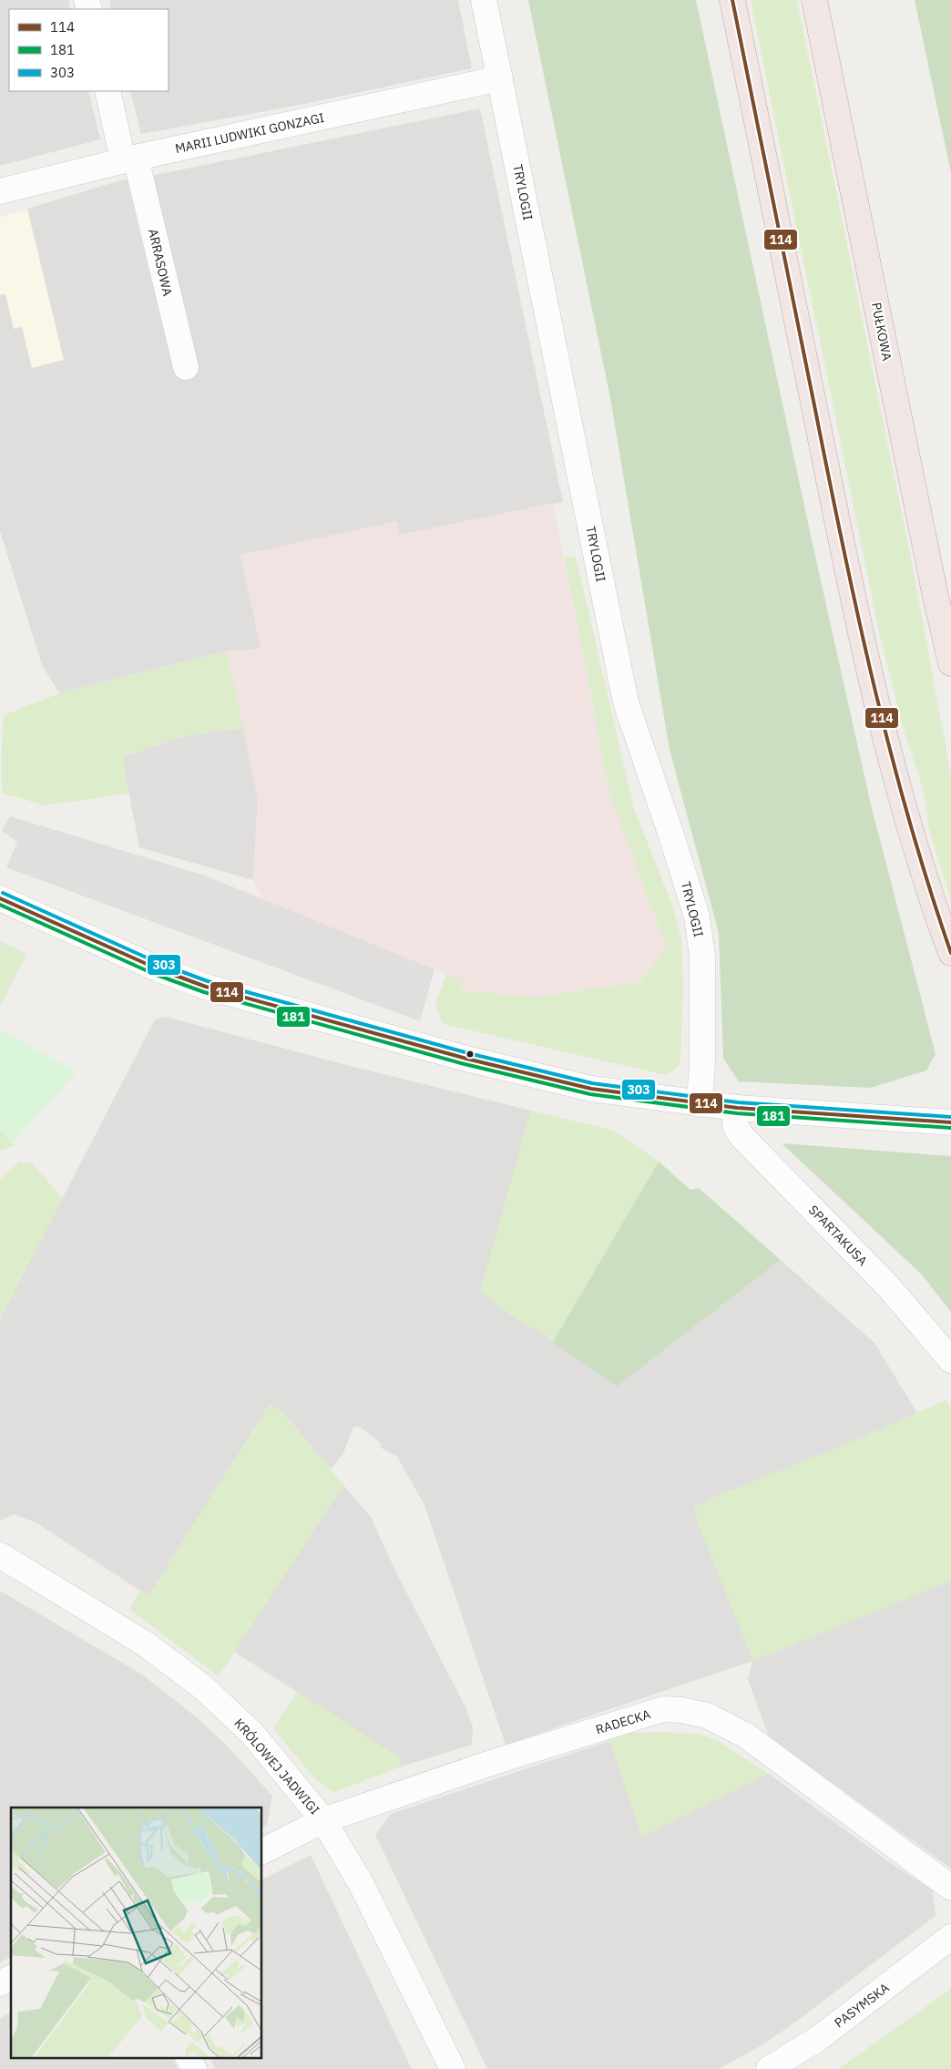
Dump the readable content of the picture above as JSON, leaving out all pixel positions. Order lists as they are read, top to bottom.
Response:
{
  "streets": {
    "highway": ["PUŁKOWA"],
    "street": [
      "MARII LUDWIKI GONZAGI",
      "TRYLOGII",
      "ARRASOWA",
      "SPARTAKUSA",
      "RADECKA",
      "KRÓLOWEJ JADWIGI",
      "PASYMSKA"
    ]
  },
  "crossings": [
    ["MARII LUDWIKI GONZAGI", "TRYLOGII"],
    ["MARII LUDWIKI GONZAGI", "ARRASOWA"],
    ["RADECKA", "KRÓLOWEJ JADWIGI"]
  ],
  "lines": ["transit line 114", "transit line 303", "transit line 181"],
  "legend": ["114", "181", "303"]
}
